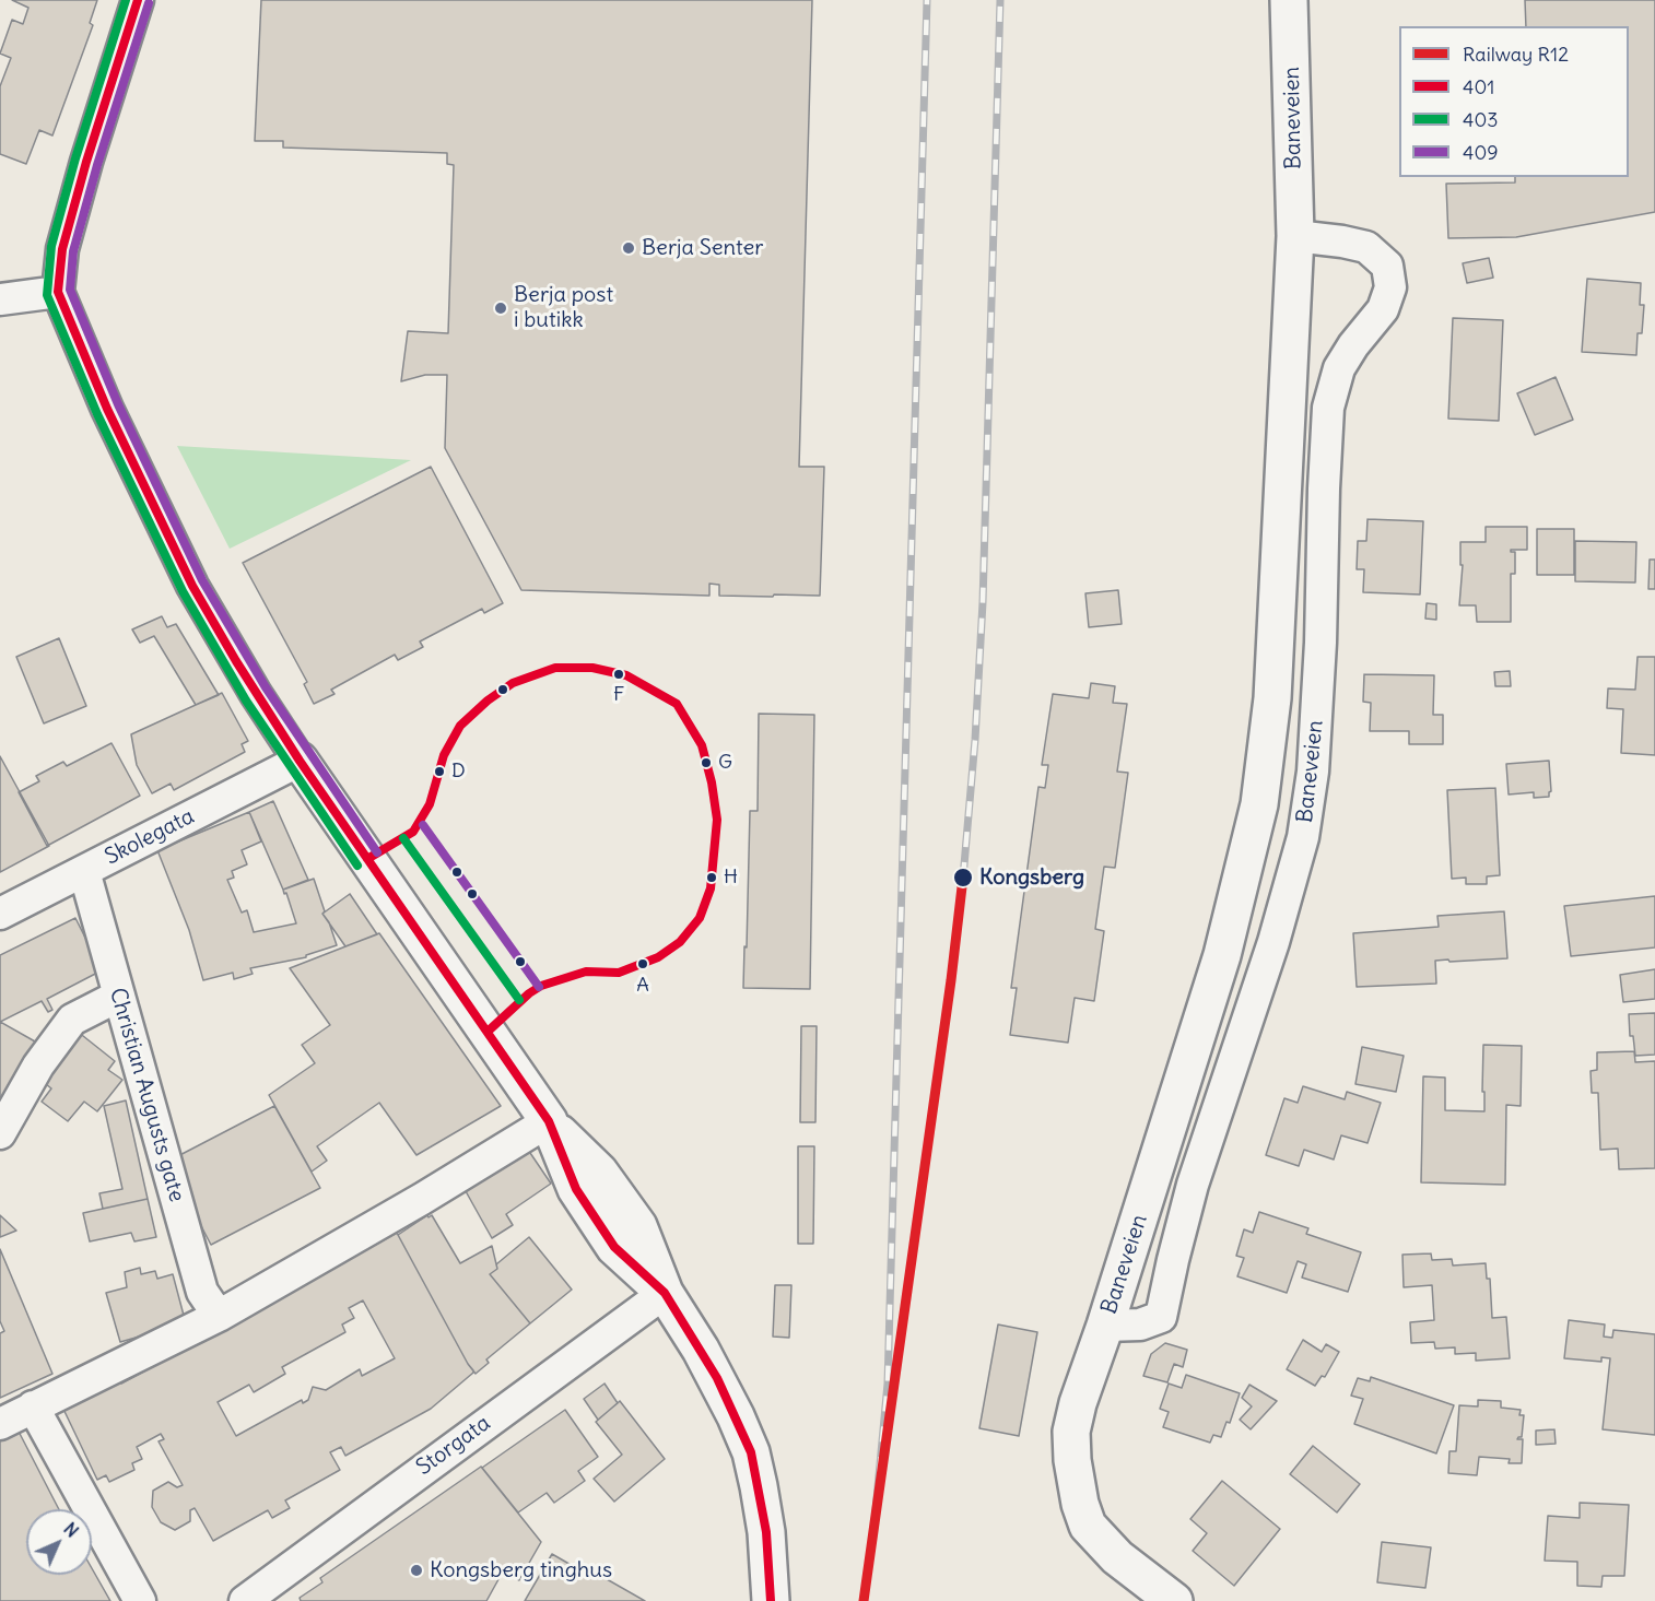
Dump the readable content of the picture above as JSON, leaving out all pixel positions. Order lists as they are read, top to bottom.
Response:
{
  "streets": {
    "main road": ["Baneveien"],
    "street": ["Skolegata", "Christian Augusts gate", "Storgata"]
  },
  "crossings": [
    ["Skolegata", "Christian Augusts gate"]
  ],
  "places": [
    "Berja Senter",
    "Berja post i butikk",
    "F",
    "G",
    "D",
    "H",
    "Kongsberg",
    "A",
    "Kongsberg tinghus"
  ],
  "lines": [
    "transit line 401",
    "transit line 403",
    "transit line 409",
    "rail line R12"
  ],
  "legend": [
    "Railway R12",
    "401",
    "403",
    "409"
  ],
  "north": "top right"
}
